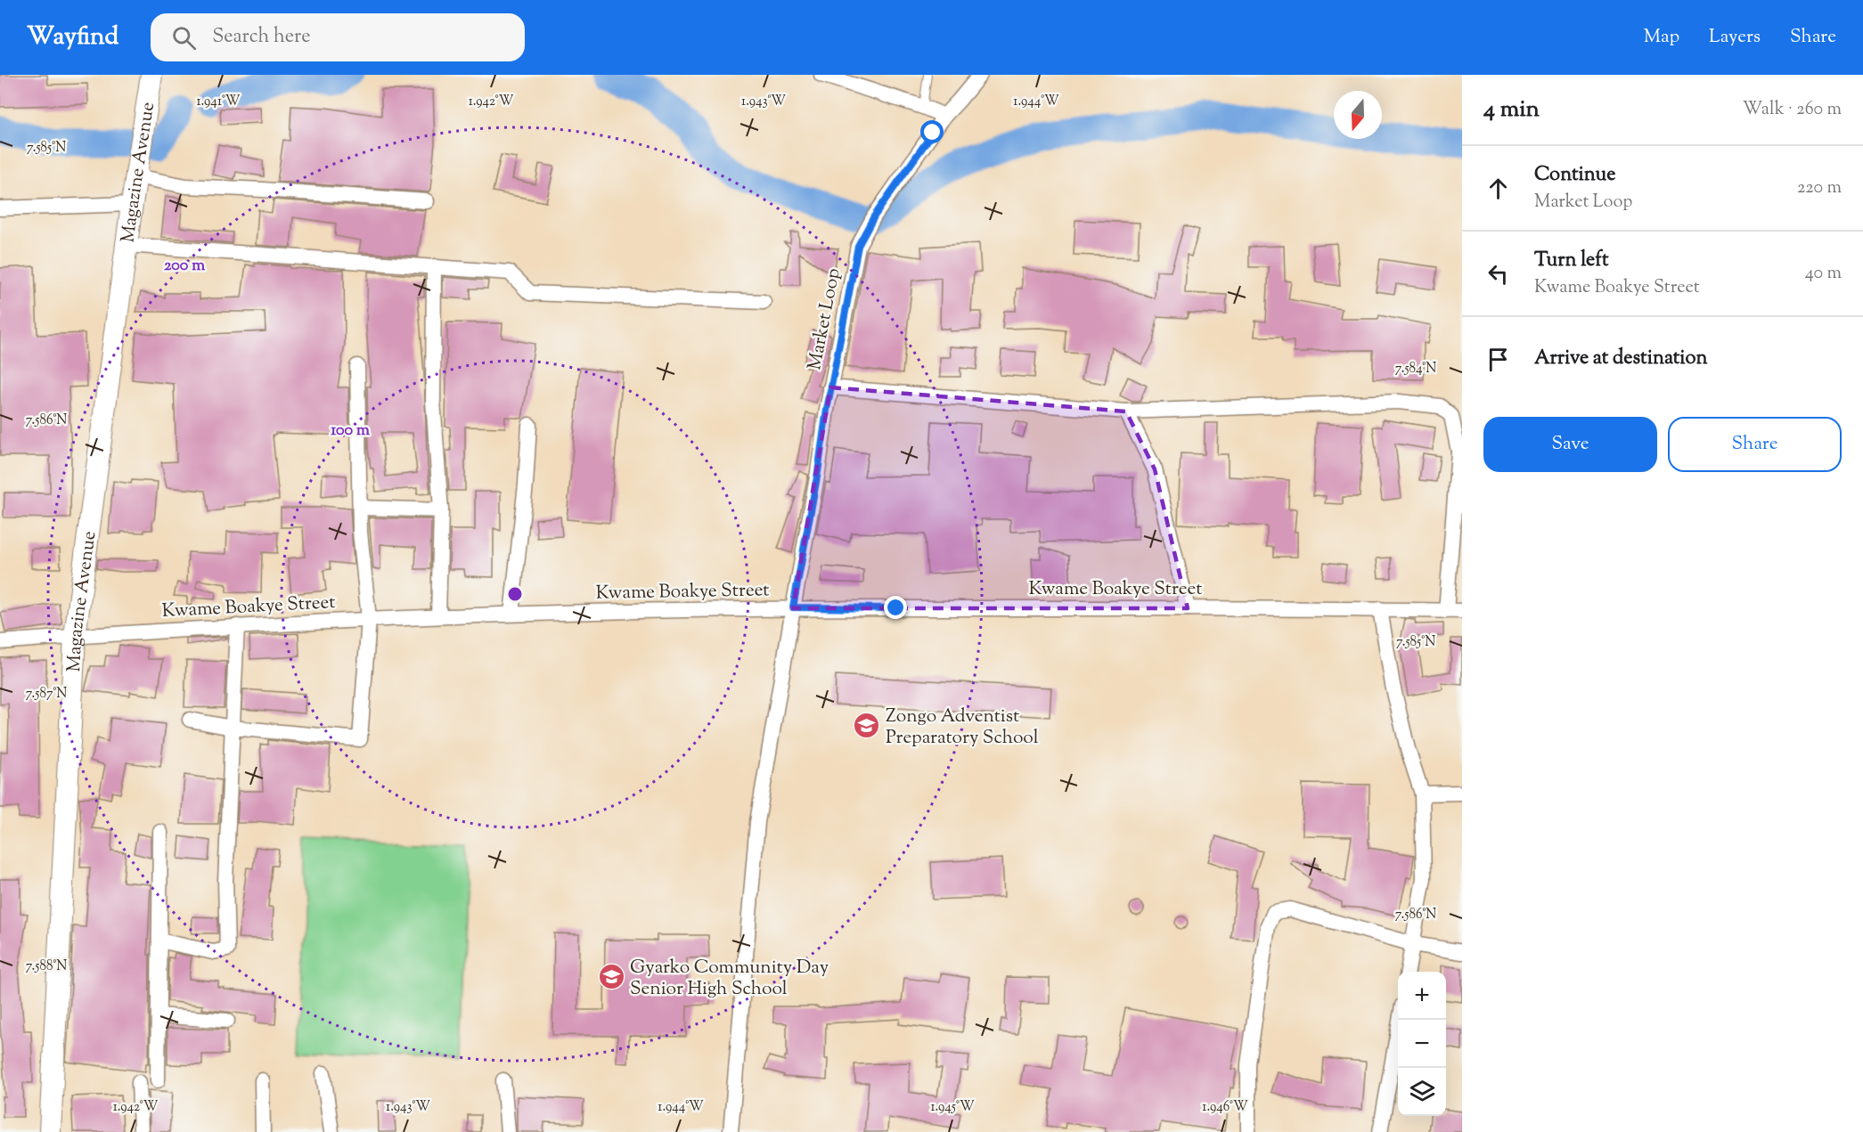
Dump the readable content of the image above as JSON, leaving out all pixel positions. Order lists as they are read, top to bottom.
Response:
{
  "streets": {
    "street": ["Magazine Avenue", "Market Loop", "Kwame Boakye Street"]
  },
  "crossings": [
    ["Magazine Avenue", "Kwame Boakye Street"],
    ["Market Loop", "Kwame Boakye Street"]
  ],
  "places": {
    "school or university": ["Zongo Adventist Preparatory School", "Gyarko Community Day Senior High School"]
  },
  "north": "bottom",
  "page": {
    "header": "Wayfind",
    "search": "Search here",
    "nav": ["Map", "Layers", "Share"],
    "heading": ["4 min", "Walk · 260 m"],
    "list": [
      ["Continue", "Market Loop", "220 m"],
      ["Turn left", "Kwame Boakye Street", "40 m"],
      "Arrive at destination"
    ],
    "buttons": ["Save", "Share"],
    "map_buttons": ["+", "−"]
  },
  "coordinates": [
    "1.941°W",
    "1.942°W",
    "1.943°W",
    "1.944°W",
    "7.585°N",
    "7.584°N",
    "7.586°N",
    "7.587°N",
    "7.588°N",
    "1.945°W",
    "1.946°W"
  ],
  "rings": ["200 m", "100 m"]
}
